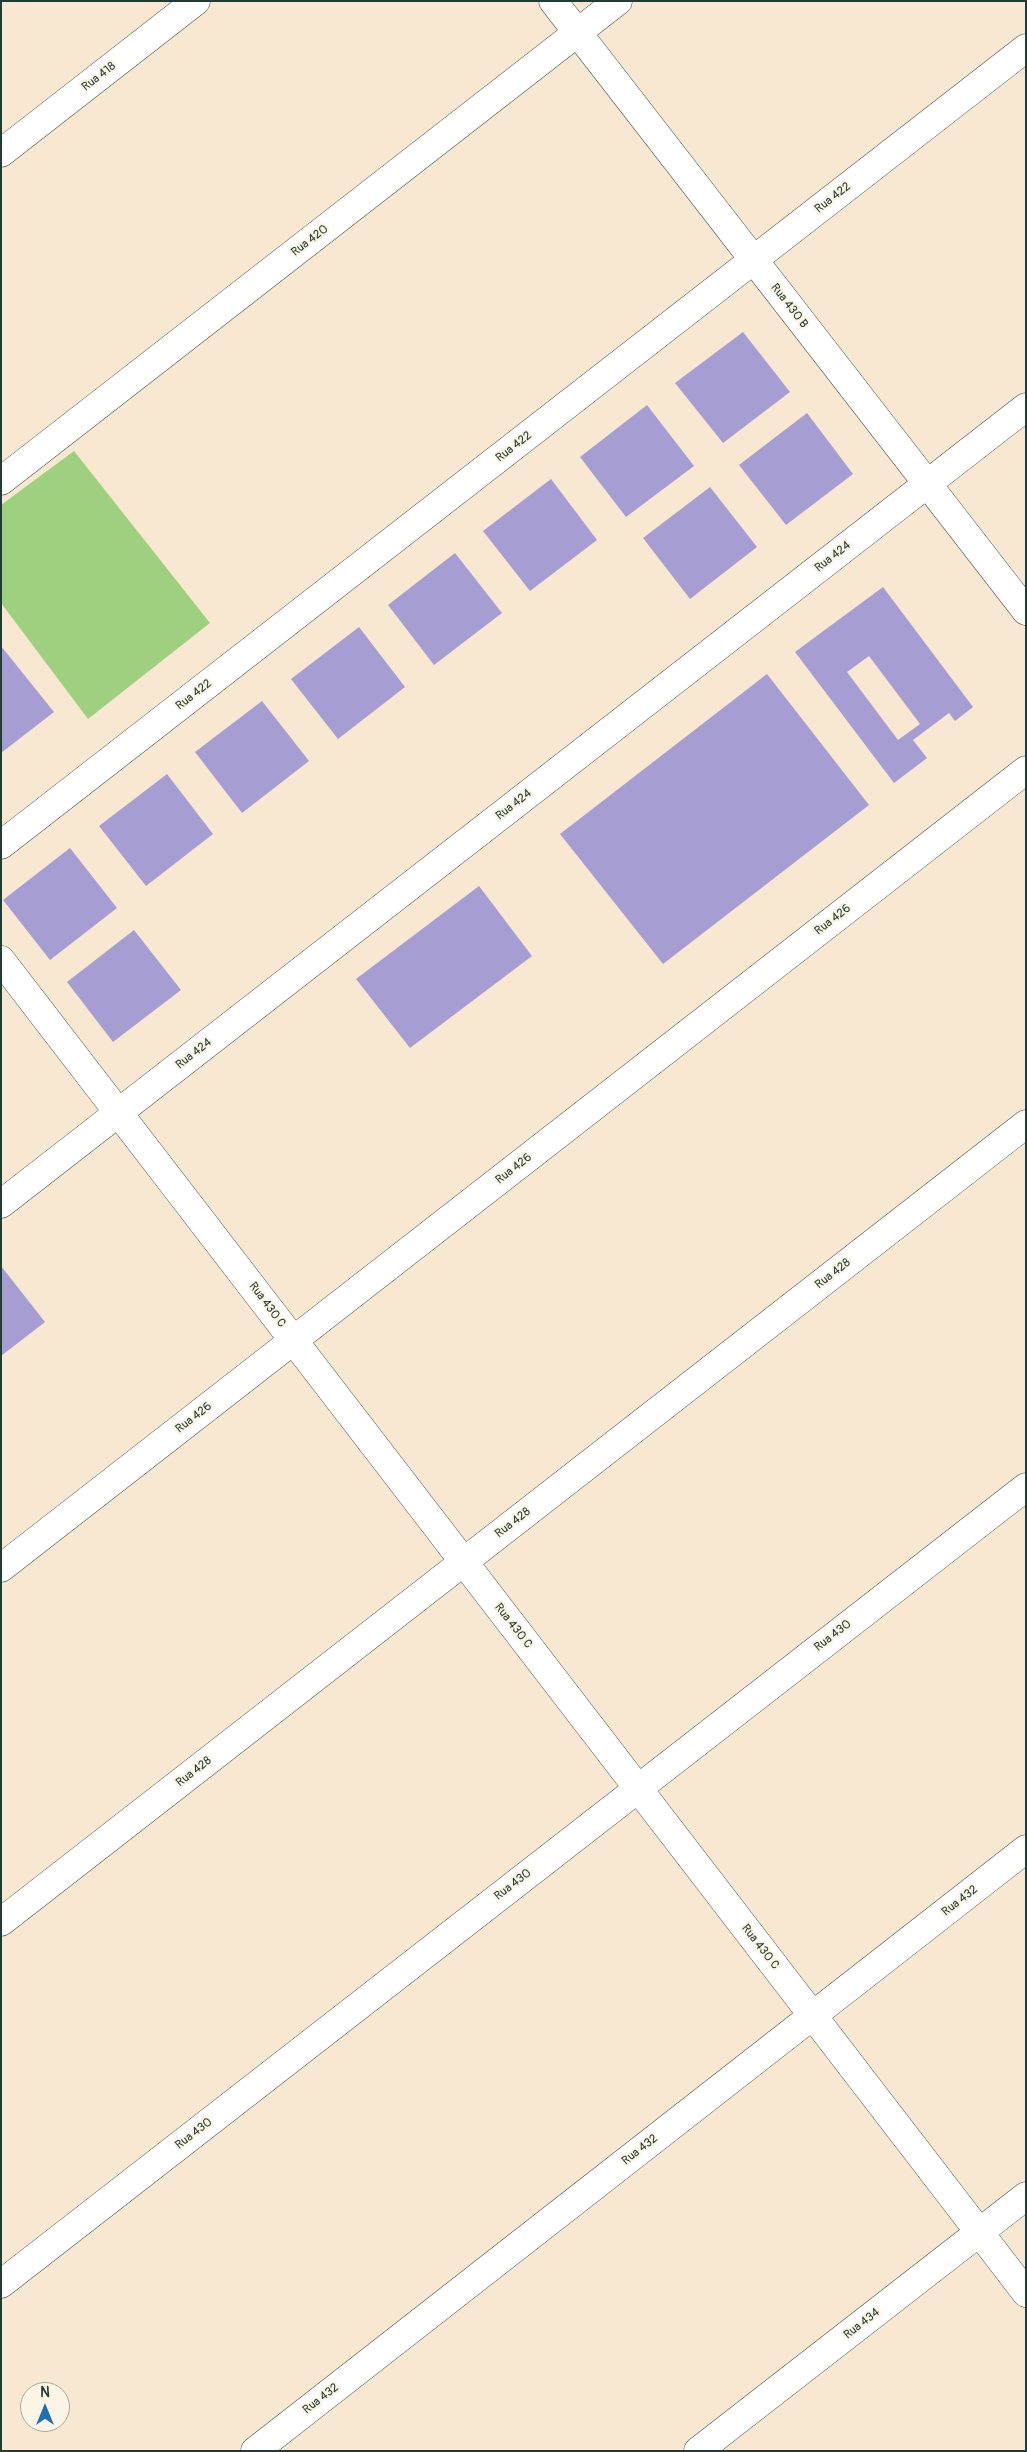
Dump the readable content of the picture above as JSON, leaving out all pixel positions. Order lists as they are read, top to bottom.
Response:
{
  "streets": {
    "street": [
      "Rua 418",
      "Rua 422",
      "Rua 420",
      "Rua 430 B",
      "Rua 424",
      "Rua 426",
      "Rua 428",
      "Rua 430 C",
      "Rua 430",
      "Rua 432",
      "Rua 434"
    ]
  },
  "crossings": [
    ["Rua 422", "Rua 430 B"],
    ["Rua 420", "Rua 430 B"],
    ["Rua 430 B", "Rua 424"],
    ["Rua 424", "Rua 430 C"],
    ["Rua 426", "Rua 430 C"],
    ["Rua 428", "Rua 430 C"],
    ["Rua 430 C", "Rua 430"],
    ["Rua 430 C", "Rua 432"],
    ["Rua 430 C", "Rua 434"]
  ],
  "north": "top"
}
